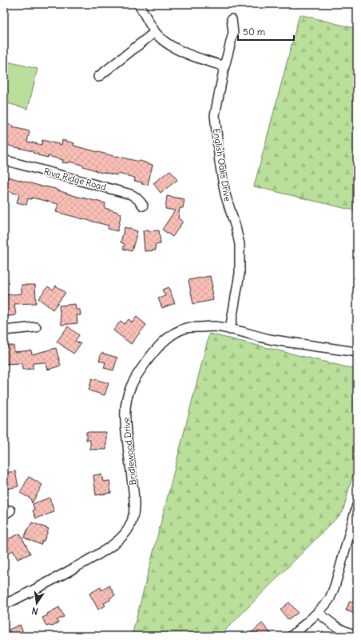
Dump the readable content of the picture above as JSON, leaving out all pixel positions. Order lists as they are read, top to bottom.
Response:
{
  "streets": {
    "street": ["English Oaks Drive", "Riva Ridge Road", "Bridlewood Drive"]
  },
  "crossings": [
    ["English Oaks Drive", "Bridlewood Drive"]
  ],
  "scale_bar": "50 m",
  "north": "bottom"
}
